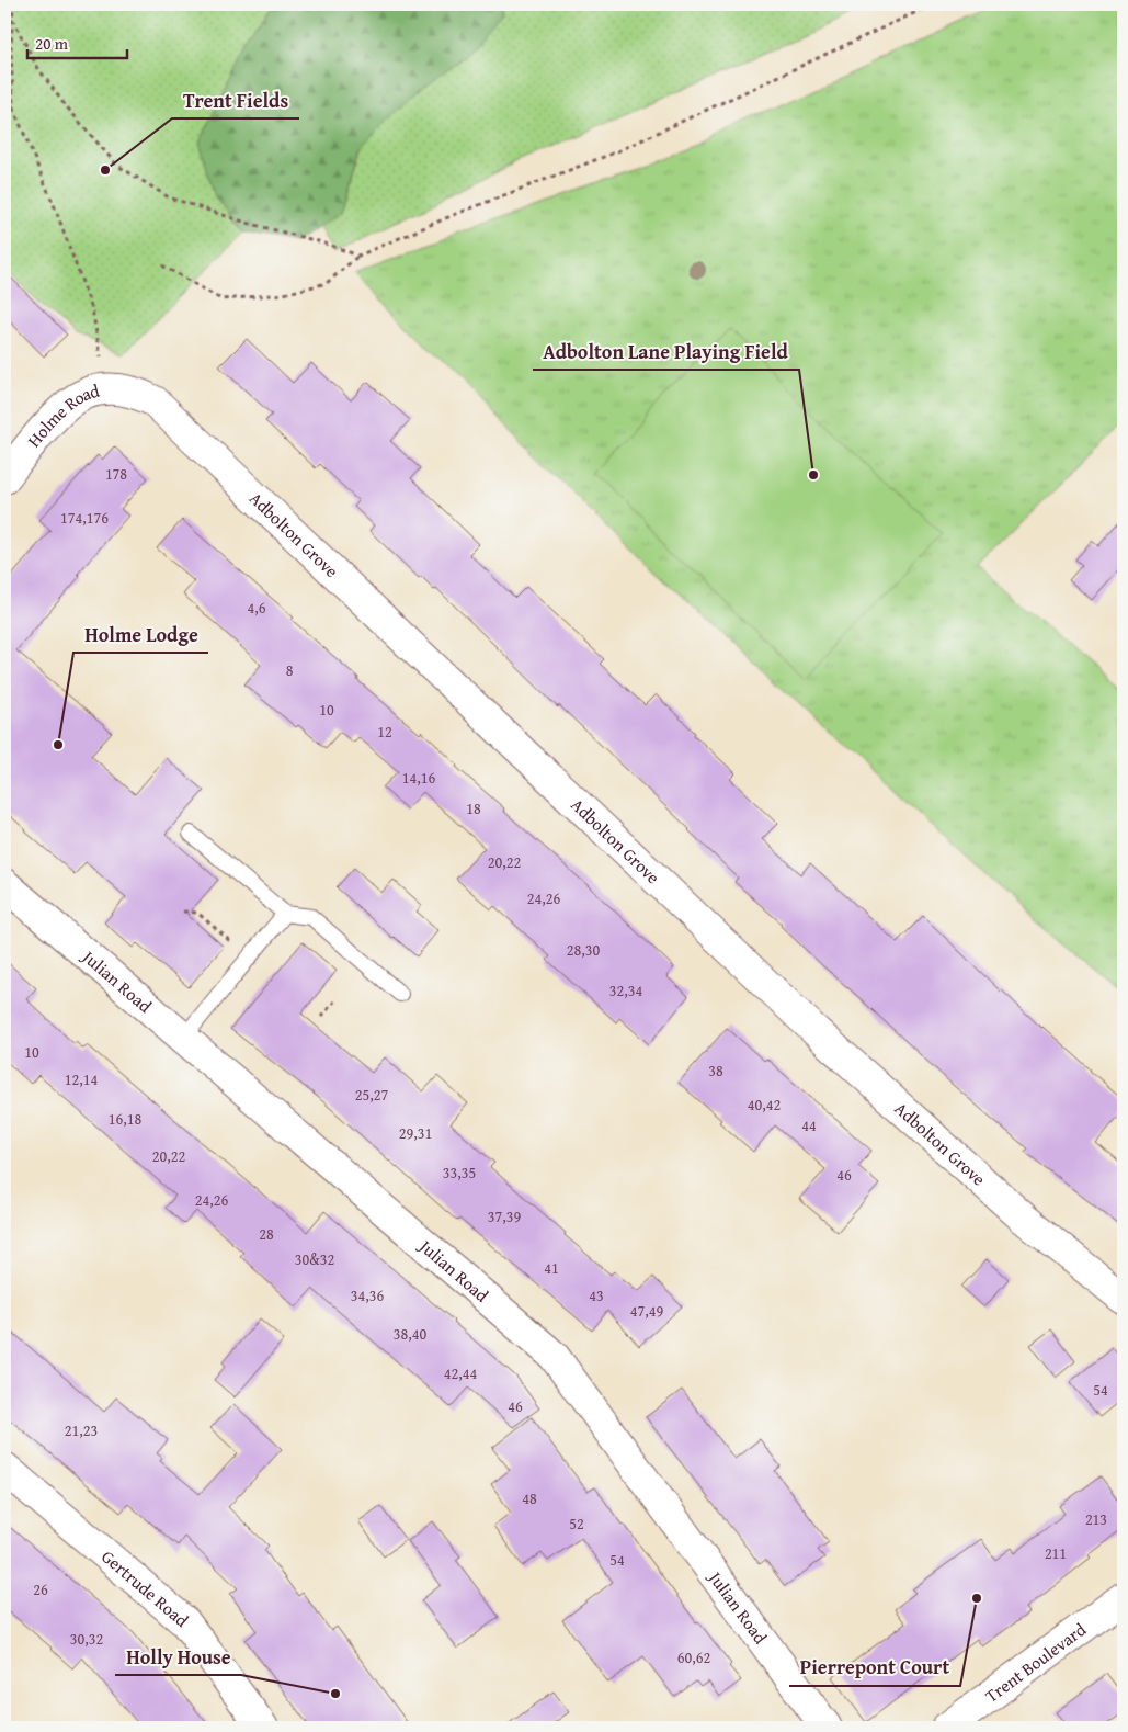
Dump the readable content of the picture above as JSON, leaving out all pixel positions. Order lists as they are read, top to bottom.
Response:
{
  "streets": {
    "street": [
      "Holme Road",
      "Adbolton Grove",
      "Julian Road",
      "Gertrude Road",
      "Trent Boulevard"
    ]
  },
  "crossings": [
    ["Holme Road", "Adbolton Grove"]
  ],
  "places": [
    "Trent Fields",
    "Adbolton Lane Playing Field",
    "Holme Lodge",
    "Pierrepont Court",
    "Holly House"
  ],
  "house_numbers": [
    "178",
    "174,176",
    "4,6",
    "8",
    "10",
    "12",
    "14,16",
    "18",
    "20,22",
    "24,26",
    "28,30",
    "32,34",
    "10",
    "38",
    "12,14",
    "25,27",
    "40,42",
    "16,18",
    "44",
    "29,31",
    "20,22",
    "33,35",
    "46",
    "24,26",
    "37,39",
    "28",
    "30&32",
    "41",
    "34,36",
    "43",
    "47,49",
    "38,40",
    "42,44",
    "54",
    "46",
    "21,23",
    "48",
    "213",
    "52",
    "211",
    "54",
    "26",
    "30,32",
    "60,62"
  ],
  "scale_bar": "20 m"
}
